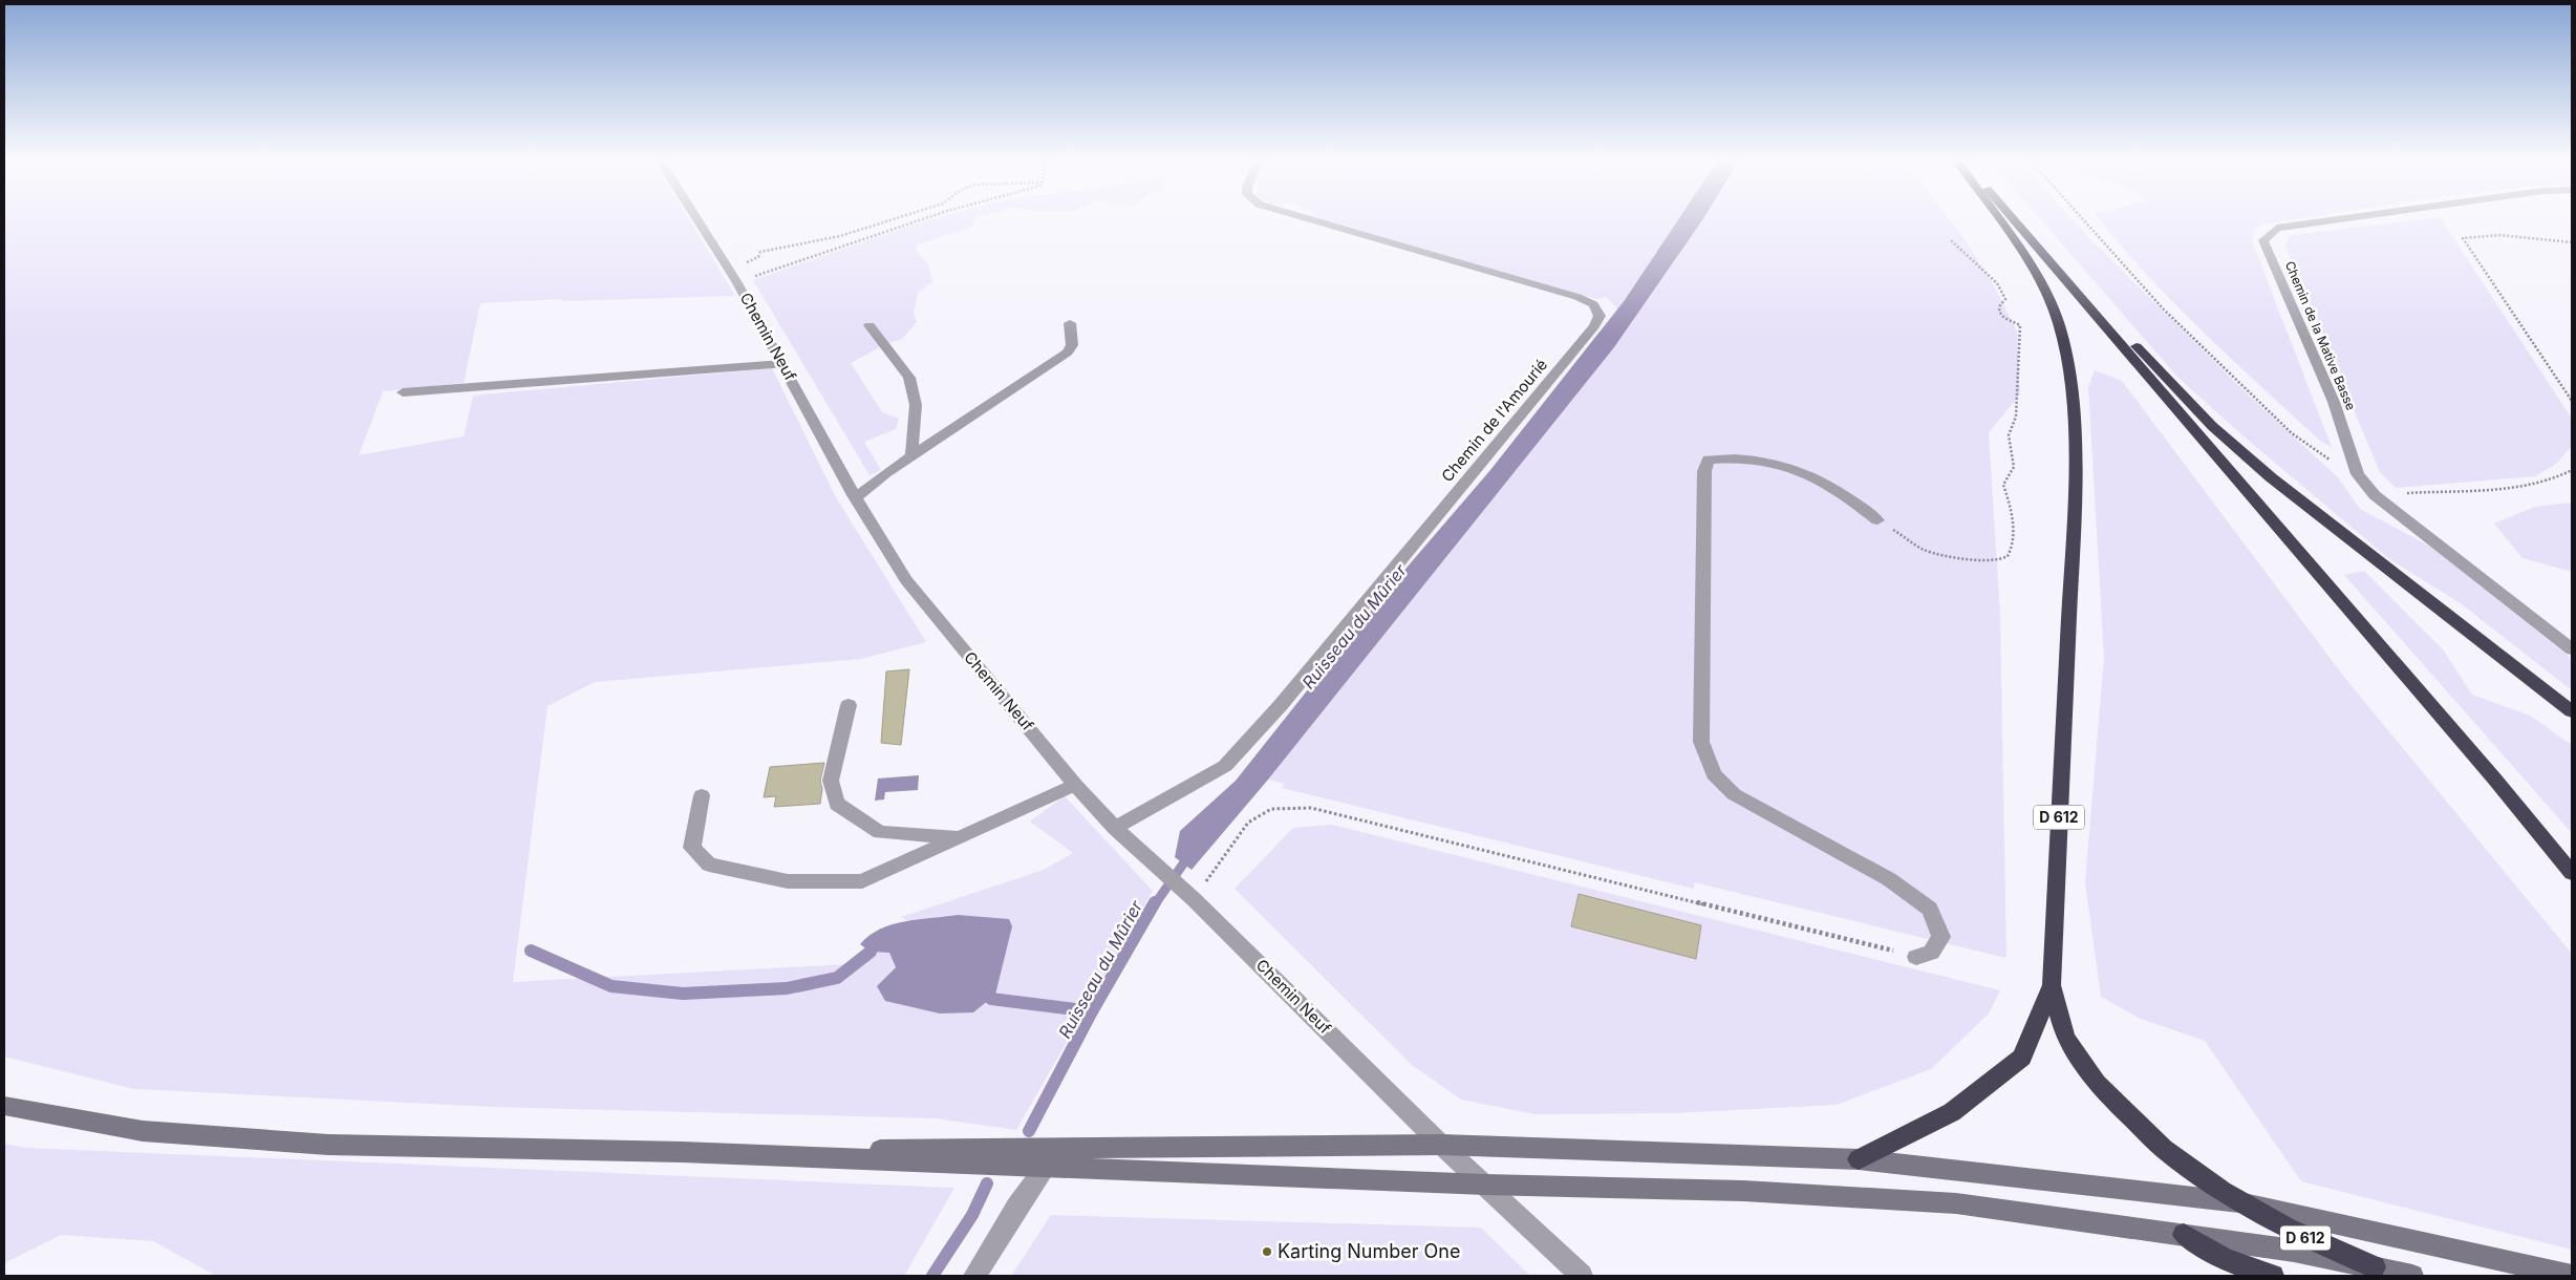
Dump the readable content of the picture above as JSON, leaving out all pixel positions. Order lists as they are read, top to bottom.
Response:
{
  "streets": {
    "highway": ["D 612"],
    "street": ["Chemin de la Mative Basse", "Chemin Neuf", "Chemin de l'Amourié"]
  },
  "crossings": [
    ["Chemin Neuf", "Chemin de l'Amourié"]
  ],
  "water": ["Ruisseau du Mûrier"],
  "places": ["Karting Number One"]
}
